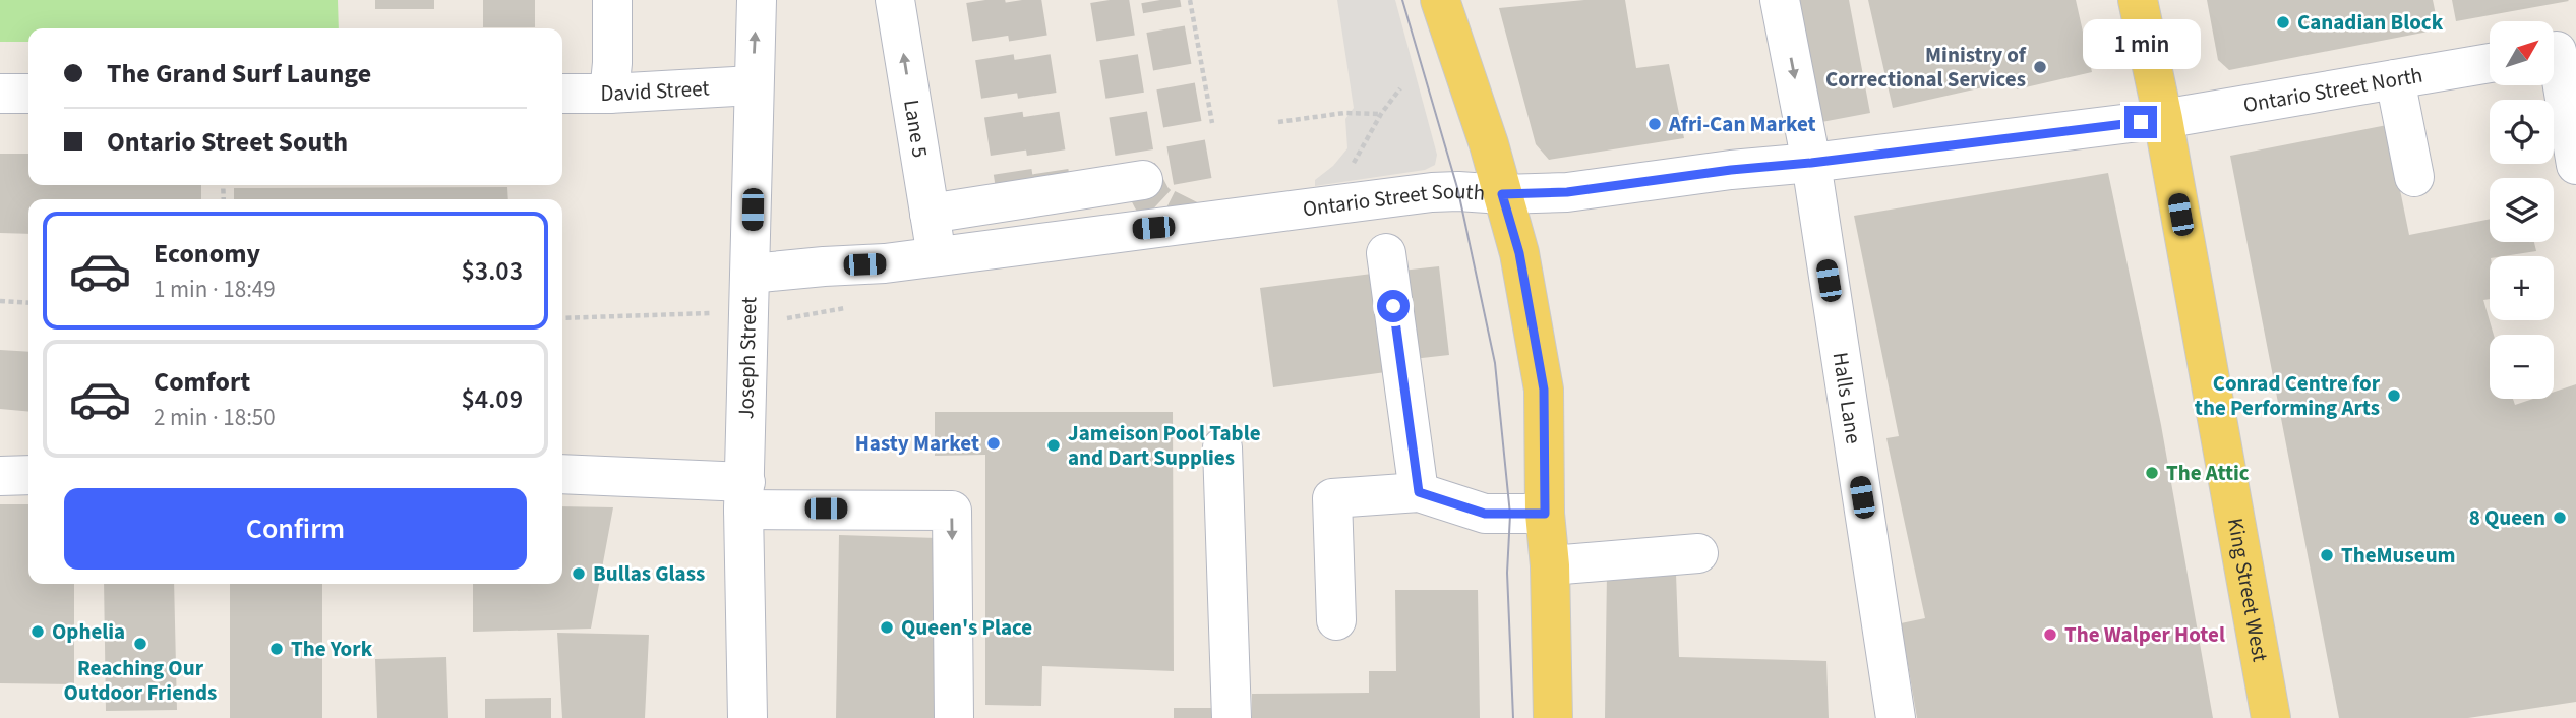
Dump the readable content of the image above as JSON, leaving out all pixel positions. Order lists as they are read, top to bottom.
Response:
{
  "streets": {
    "main road": ["King Street West"],
    "street": [
      "David Street",
      "Ontario Street North",
      "Lane 5",
      "Ontario Street South",
      "Joseph Street",
      "Halls Lane"
    ]
  },
  "crossings": [
    ["David Street", "Joseph Street"],
    ["Ontario Street North", "Ontario Street South"],
    ["Ontario Street North", "King Street West"],
    ["Lane 5", "Ontario Street South"],
    ["Ontario Street South", "Joseph Street"],
    ["Ontario Street South", "Halls Lane"],
    ["Ontario Street South", "King Street West"]
  ],
  "one_way": ["Lane 5"],
  "places": [
    "Canadian Block",
    "Ministry of Correctional Services",
    "Afri-Can Market",
    "Conrad Centre for the Performing Arts",
    "Hasty Market",
    "Jameison Pool Table and Dart Supplies",
    "The Attic",
    "8 Queen",
    "TheMuseum",
    "Bullas Glass",
    "Queen's Place",
    "Ophelia",
    "The Walper Hotel",
    "Reaching Our Outdoor Friends",
    "The York"
  ],
  "north": "top right",
  "page": {
    "bubble": "1 min",
    "map_buttons": ["+", "−"],
    "banner": ["The Grand Surf Launge", "Ontario Street South"],
    "list": [
      {
        "name": "Economy",
        "note": "1 min · 18:49",
        "value": "$3.03"
      },
      {
        "name": "Comfort",
        "note": "2 min · 18:50",
        "value": "$4.09"
      }
    ],
    "buttons": "Confirm"
  }
}
